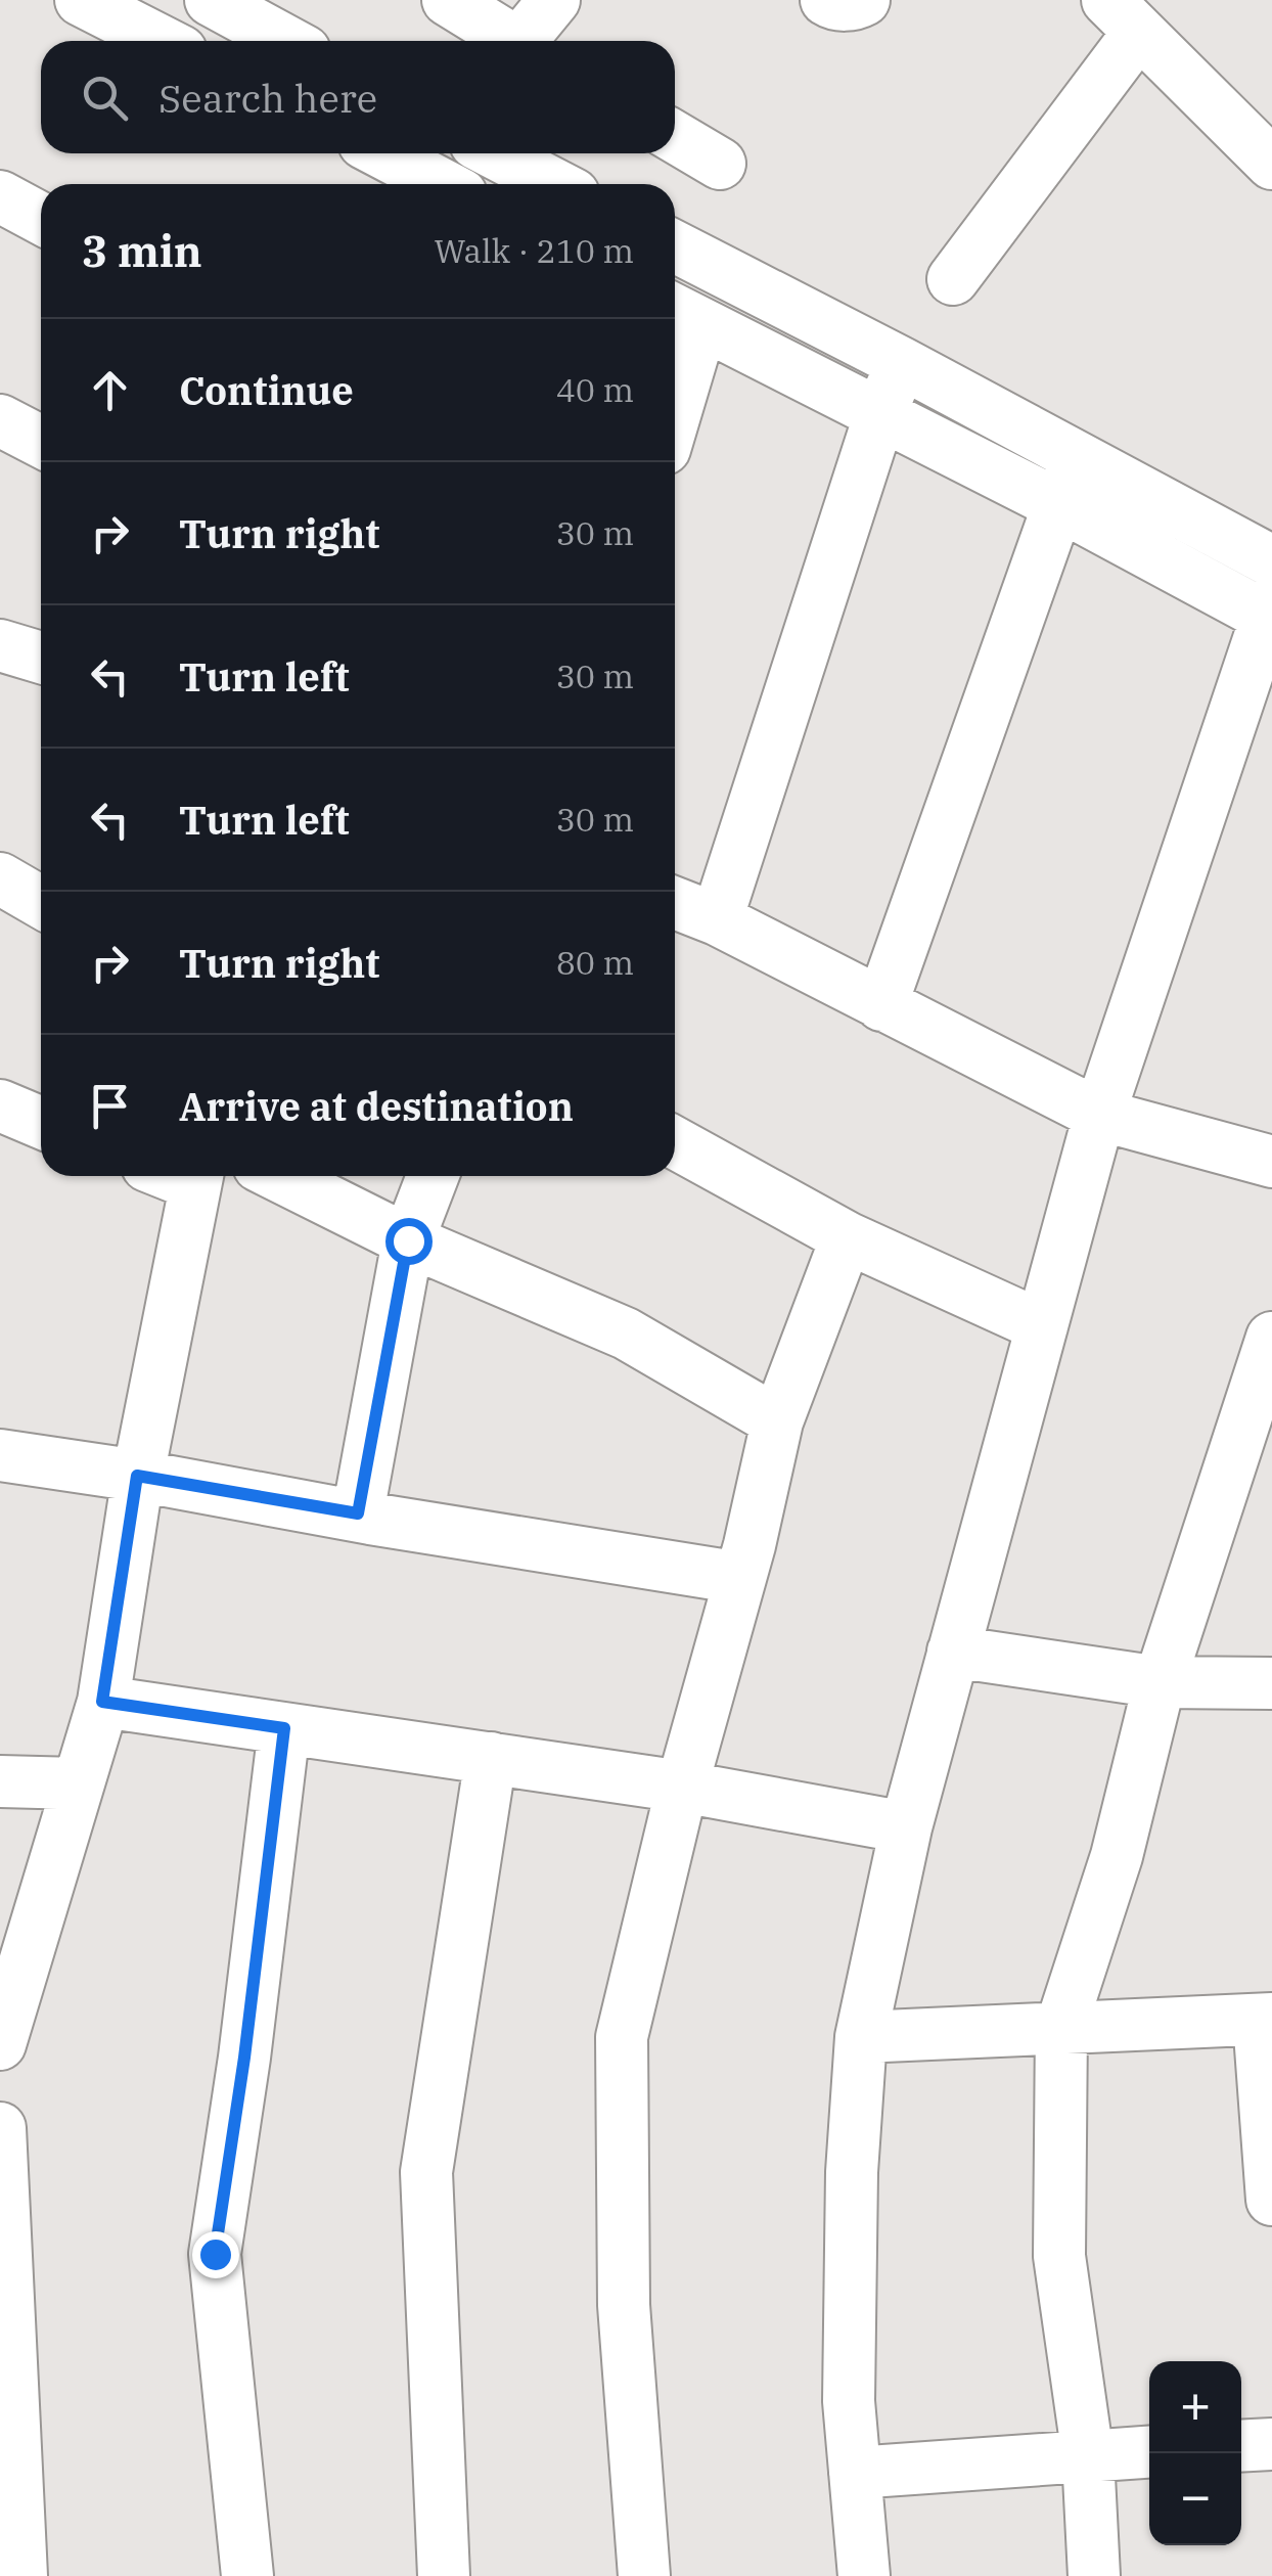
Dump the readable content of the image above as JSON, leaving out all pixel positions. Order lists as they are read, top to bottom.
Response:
{
  "page": {
    "search": "Search here",
    "heading": ["3 min", "Walk · 210 m"],
    "list": [
      ["Continue", "40 m"],
      ["Turn right", "30 m"],
      ["Turn left", "30 m"],
      ["Turn left", "30 m"],
      ["Turn right", "80 m"],
      "Arrive at destination"
    ],
    "map_buttons": ["+", "−"]
  }
}
